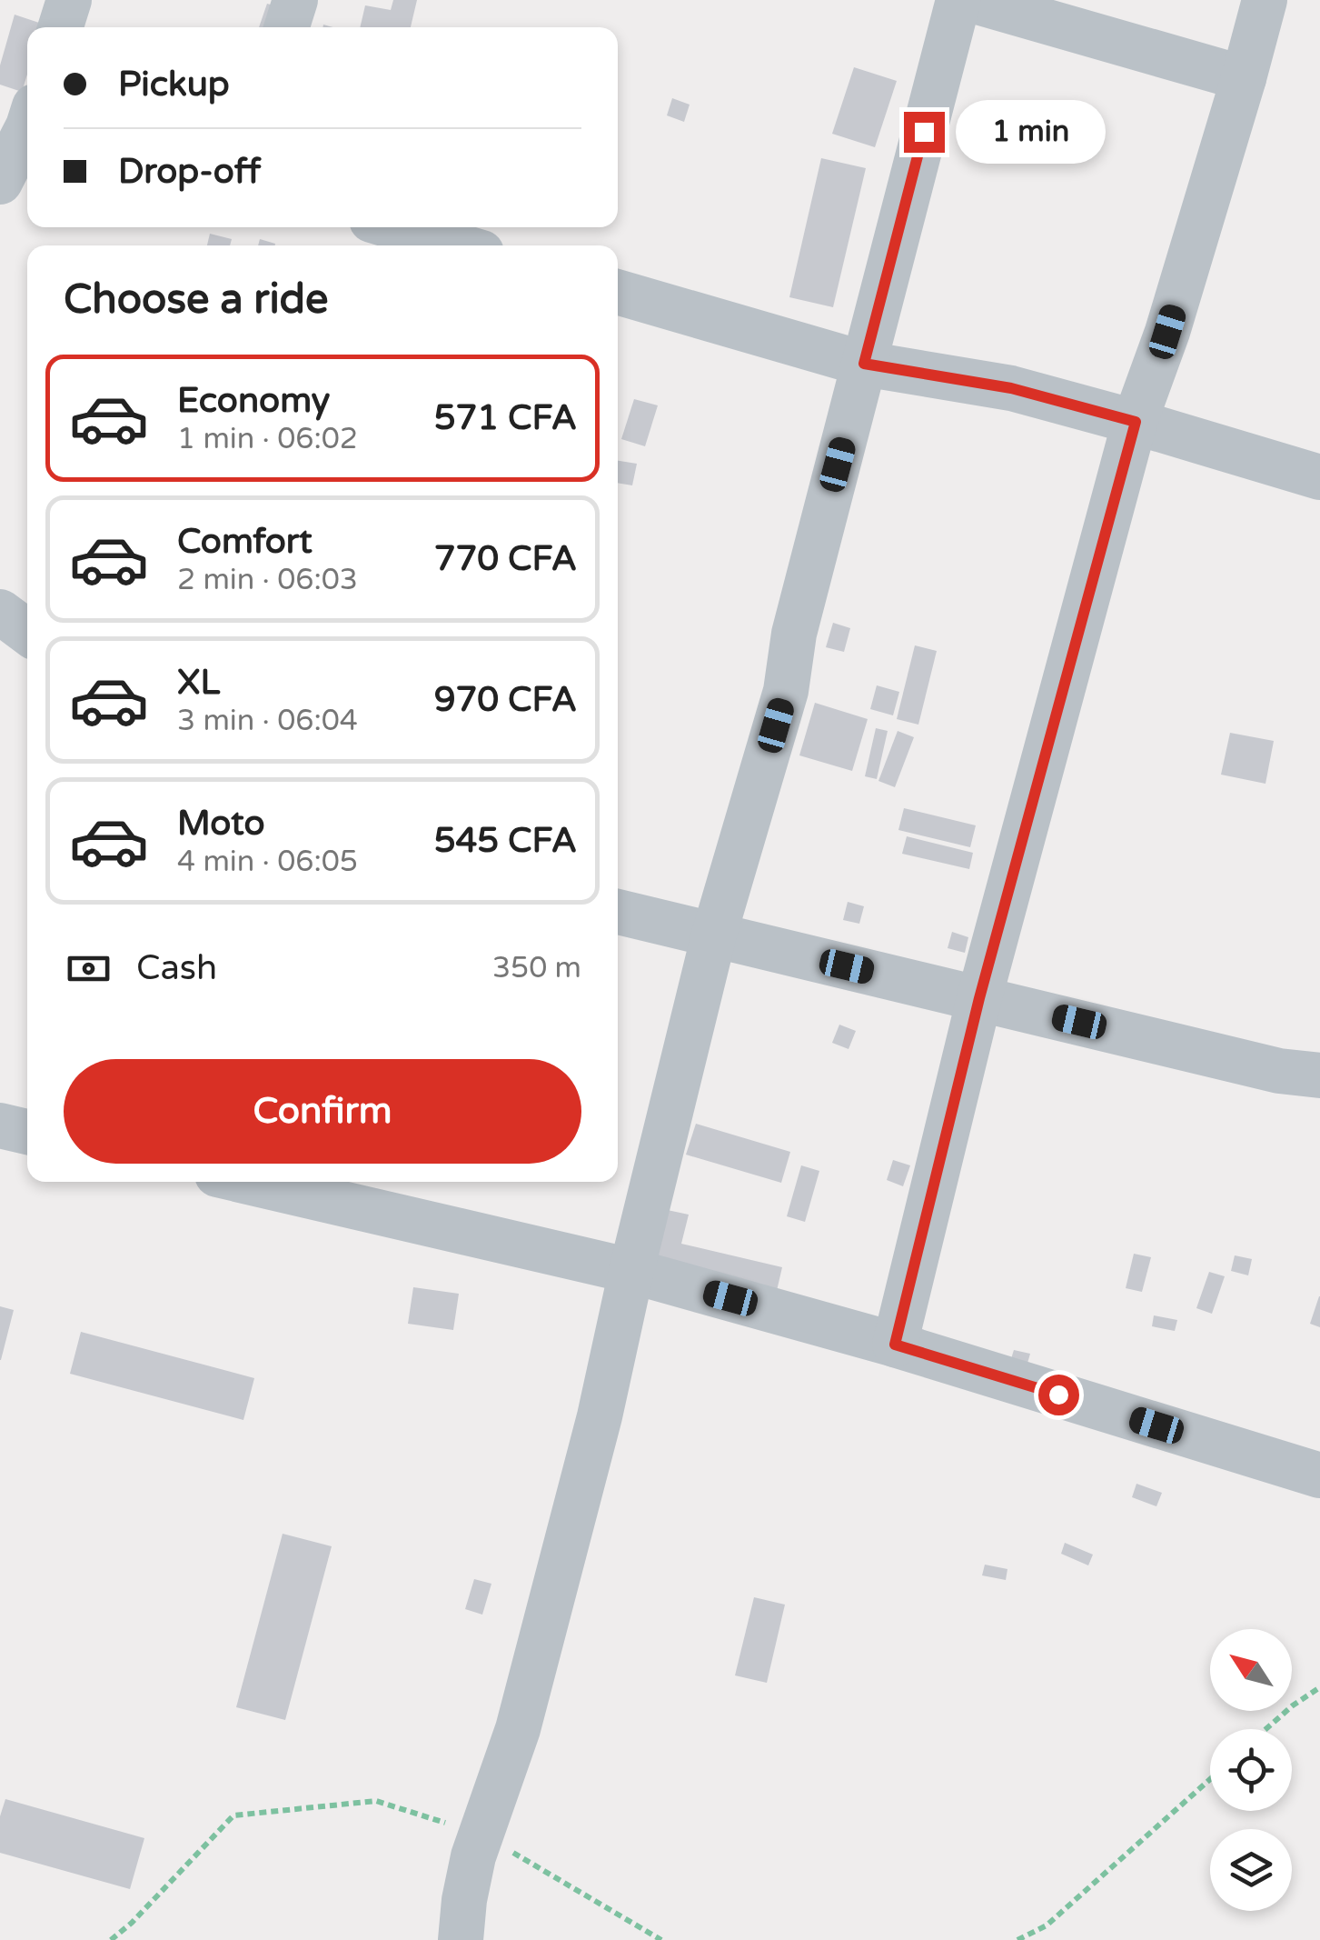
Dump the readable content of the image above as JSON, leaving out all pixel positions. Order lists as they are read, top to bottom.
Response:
{
  "north": "top left",
  "page": {
    "banner": ["Pickup", "Drop-off"],
    "bubble": "1 min",
    "heading": "Choose a ride",
    "list": [
      {
        "name": "Economy",
        "note": "1 min · 06:02",
        "value": "571 CFA"
      },
      {
        "name": "Comfort",
        "note": "2 min · 06:03",
        "value": "770 CFA"
      },
      {
        "name": "XL",
        "note": "3 min · 06:04",
        "value": "970 CFA"
      },
      {
        "name": "Moto",
        "note": "4 min · 06:05",
        "value": "545 CFA"
      }
    ],
    "pay": ["Cash", "350 m"],
    "buttons": "Confirm"
  }
}
